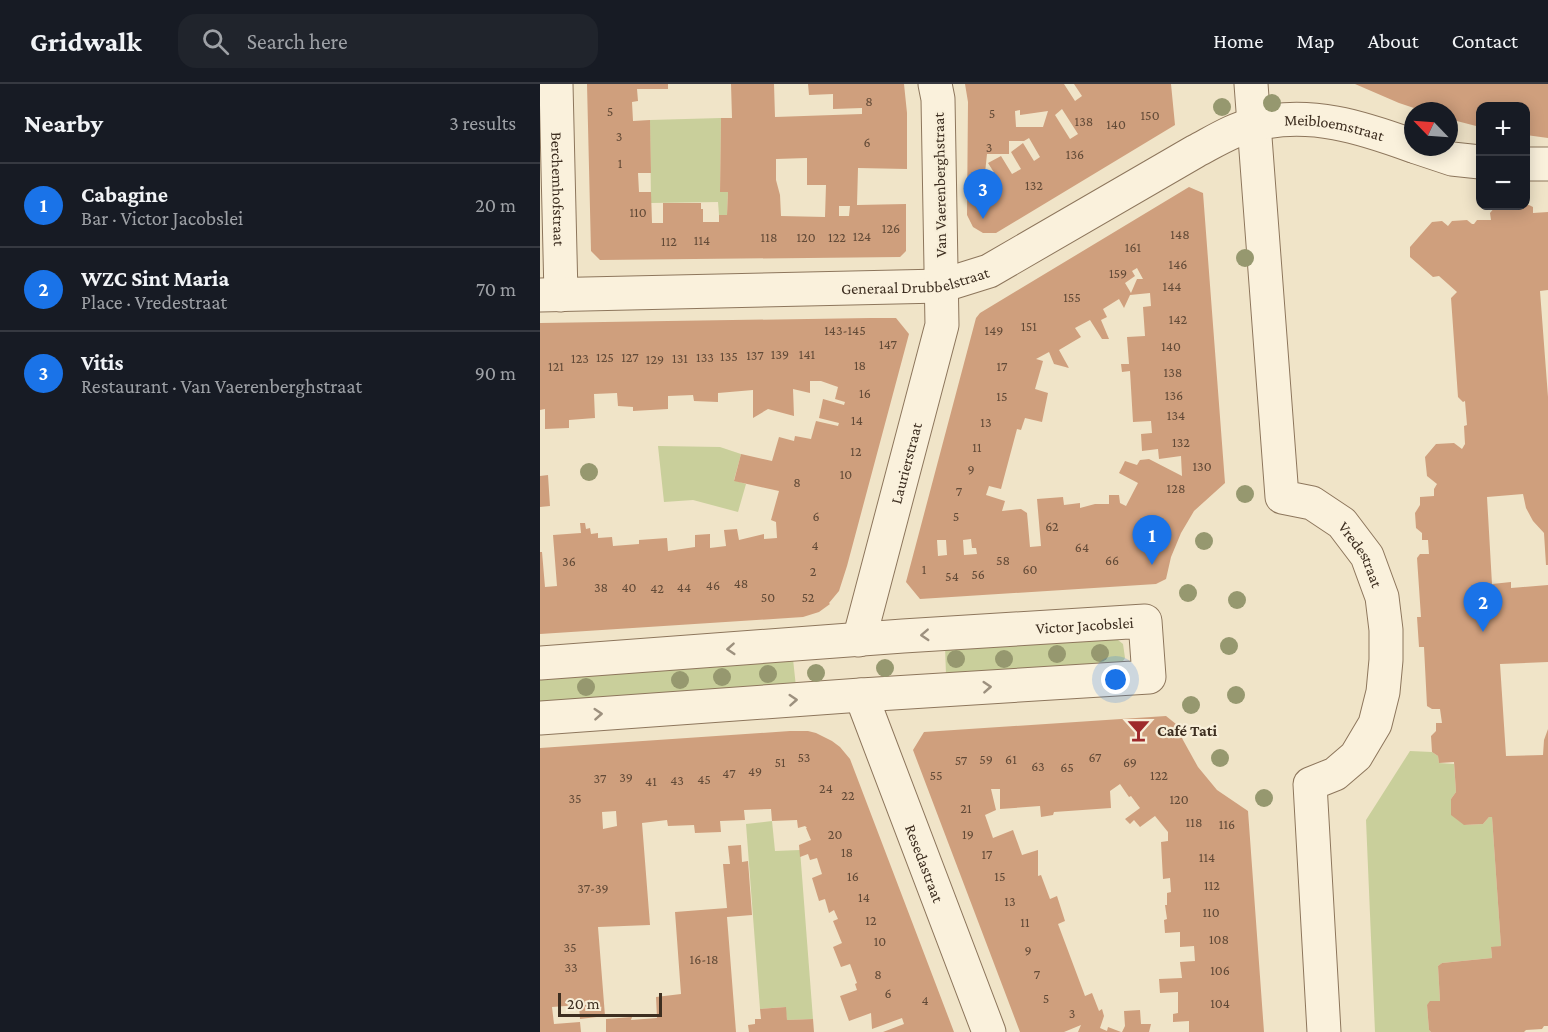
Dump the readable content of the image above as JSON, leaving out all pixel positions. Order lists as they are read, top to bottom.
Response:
{
  "streets": {
    "street": [
      "Meibloemstraat",
      "Van Vaerenberghstraat",
      "Berchemhofstraat",
      "Generaal Drubbelstraat",
      "Laurierstraat",
      "Vredestraat",
      "Victor Jacobslei",
      "Resedastraat"
    ]
  },
  "crossings": [
    ["Meibloemstraat", "Generaal Drubbelstraat"],
    ["Meibloemstraat", "Vredestraat"],
    ["Van Vaerenberghstraat", "Generaal Drubbelstraat"],
    ["Van Vaerenberghstraat", "Laurierstraat"],
    ["Berchemhofstraat", "Generaal Drubbelstraat"],
    ["Generaal Drubbelstraat", "Laurierstraat"],
    ["Generaal Drubbelstraat", "Vredestraat"],
    ["Laurierstraat", "Victor Jacobslei"],
    ["Victor Jacobslei", "Resedastraat"]
  ],
  "places": {
    "bar": ["Café Tati"]
  },
  "house_numbers": [
    "8",
    "5",
    "5",
    "150",
    "138",
    "140",
    "3",
    "6",
    "3",
    "136",
    "1",
    "132",
    "110",
    "126",
    "148",
    "124",
    "118",
    "120",
    "122",
    "114",
    "112",
    "161",
    "146",
    "159",
    "144",
    "155",
    "142",
    "151",
    "143-145",
    "149",
    "147",
    "140",
    "139",
    "141",
    "137",
    "135",
    "125",
    "127",
    "133",
    "123",
    "131",
    "129",
    "18",
    "121",
    "17",
    "138",
    "16",
    "136",
    "15",
    "134",
    "14",
    "13",
    "132",
    "11",
    "12",
    "130",
    "9",
    "10",
    "8",
    "128",
    "7",
    "6",
    "5",
    "62",
    "4",
    "64",
    "58",
    "66",
    "36",
    "1",
    "60",
    "2",
    "56",
    "54",
    "48",
    "46",
    "38",
    "40",
    "44",
    "42",
    "50",
    "52",
    "53",
    "67",
    "59",
    "61",
    "57",
    "51",
    "69",
    "63",
    "65",
    "49",
    "47",
    "55",
    "122",
    "39",
    "37",
    "45",
    "43",
    "41",
    "24",
    "22",
    "35",
    "120",
    "21",
    "118",
    "116",
    "20",
    "19",
    "18",
    "17",
    "114",
    "16",
    "15",
    "112",
    "37-39",
    "14",
    "13",
    "110",
    "12",
    "11",
    "108",
    "10",
    "35",
    "9",
    "16-18",
    "33",
    "106",
    "8",
    "7",
    "6",
    "5",
    "4",
    "104",
    "3"
  ],
  "scale_bar": "20 m",
  "north": "top left",
  "page": {
    "header": "Gridwalk",
    "search": "Search here",
    "nav": [
      "Home",
      "Map",
      "About",
      "Contact"
    ],
    "heading": ["Nearby", "3 results"],
    "map_buttons": ["+", "−"],
    "list": [
      {
        "mark": "1",
        "name": "Cabagine",
        "note": "Bar · Victor Jacobslei",
        "value": "20 m"
      },
      {
        "mark": "2",
        "name": "WZC Sint Maria",
        "note": "Place · Vredestraat",
        "value": "70 m"
      },
      {
        "mark": "3",
        "name": "Vitis",
        "note": "Restaurant · Van Vaerenberghstraat",
        "value": "90 m"
      }
    ],
    "pins": ["3", "1", "2"],
    "scale": "20 m"
  }
}
